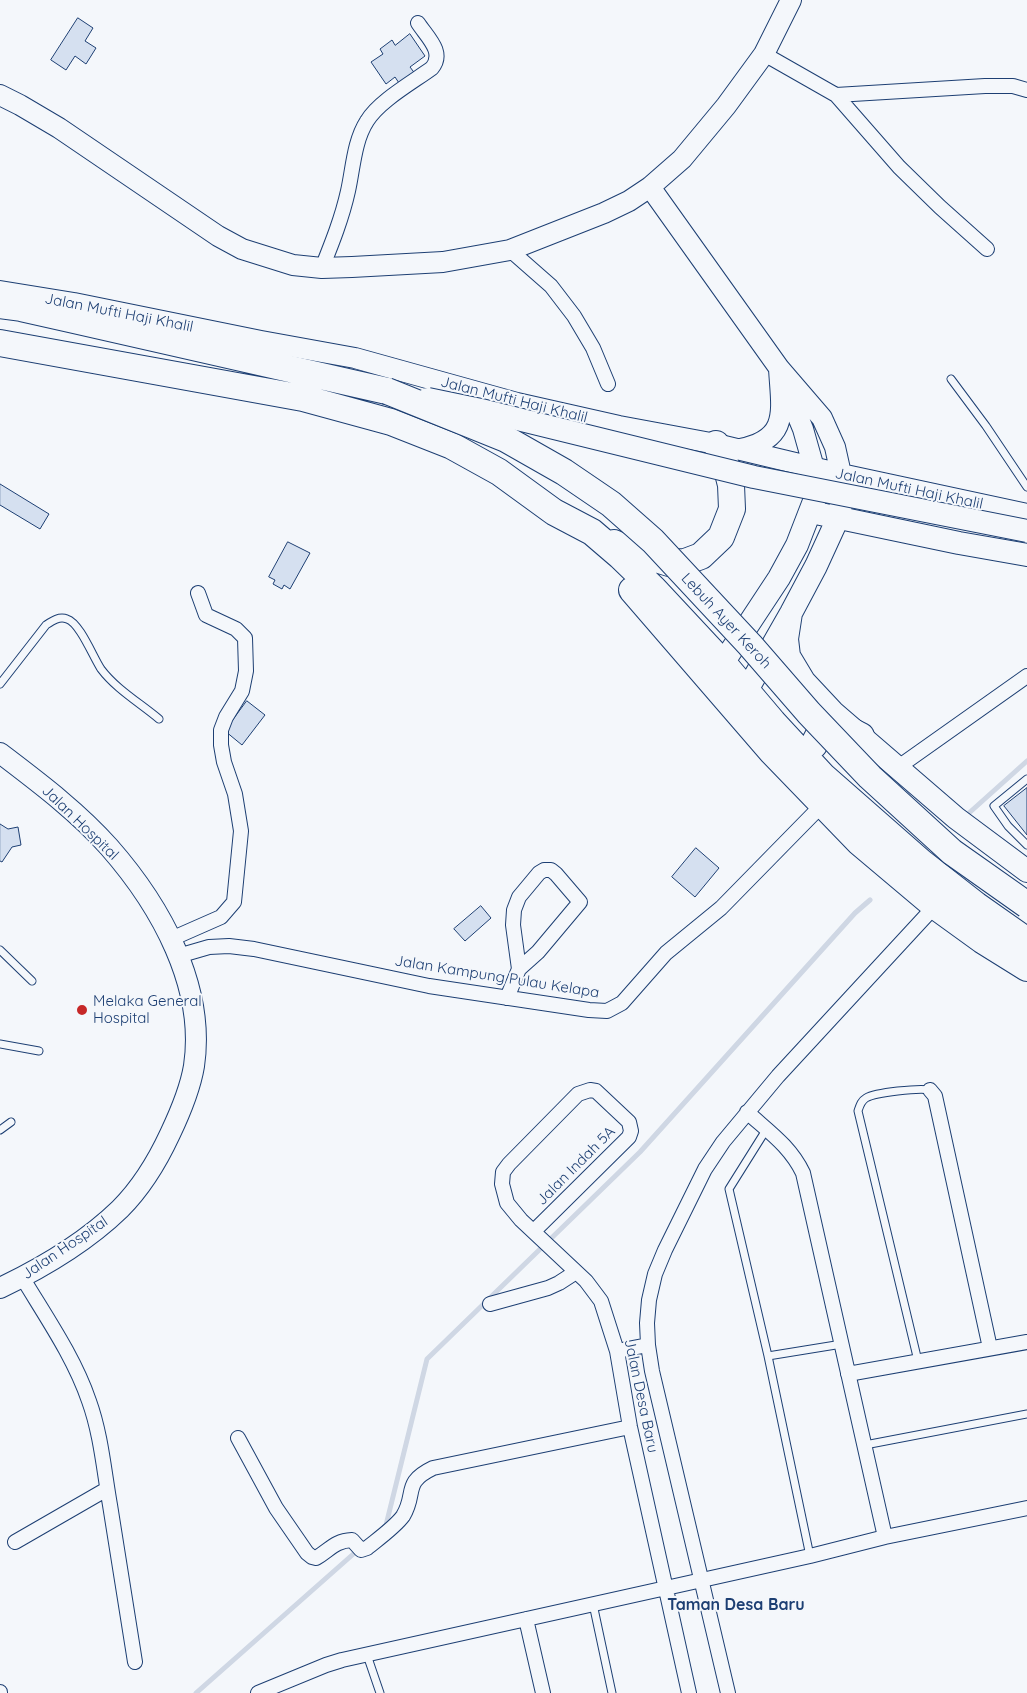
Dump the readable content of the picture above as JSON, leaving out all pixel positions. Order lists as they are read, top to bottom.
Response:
{
  "streets": {
    "highway": ["Lebuh Ayer Keroh"],
    "street": [
      "Jalan Mufti Haji Khalil",
      "Jalan Hospital",
      "Jalan Kampung Pulau Kelapa",
      "Jalan Indah 5A",
      "Jalan Desa Baru"
    ]
  },
  "crossings": [
    ["Jalan Hospital", "Jalan Kampung Pulau Kelapa"],
    ["Jalan Indah 5A", "Jalan Desa Baru"]
  ],
  "districts": ["Taman Desa Baru"],
  "places": ["Melaka General Hospital"]
}
